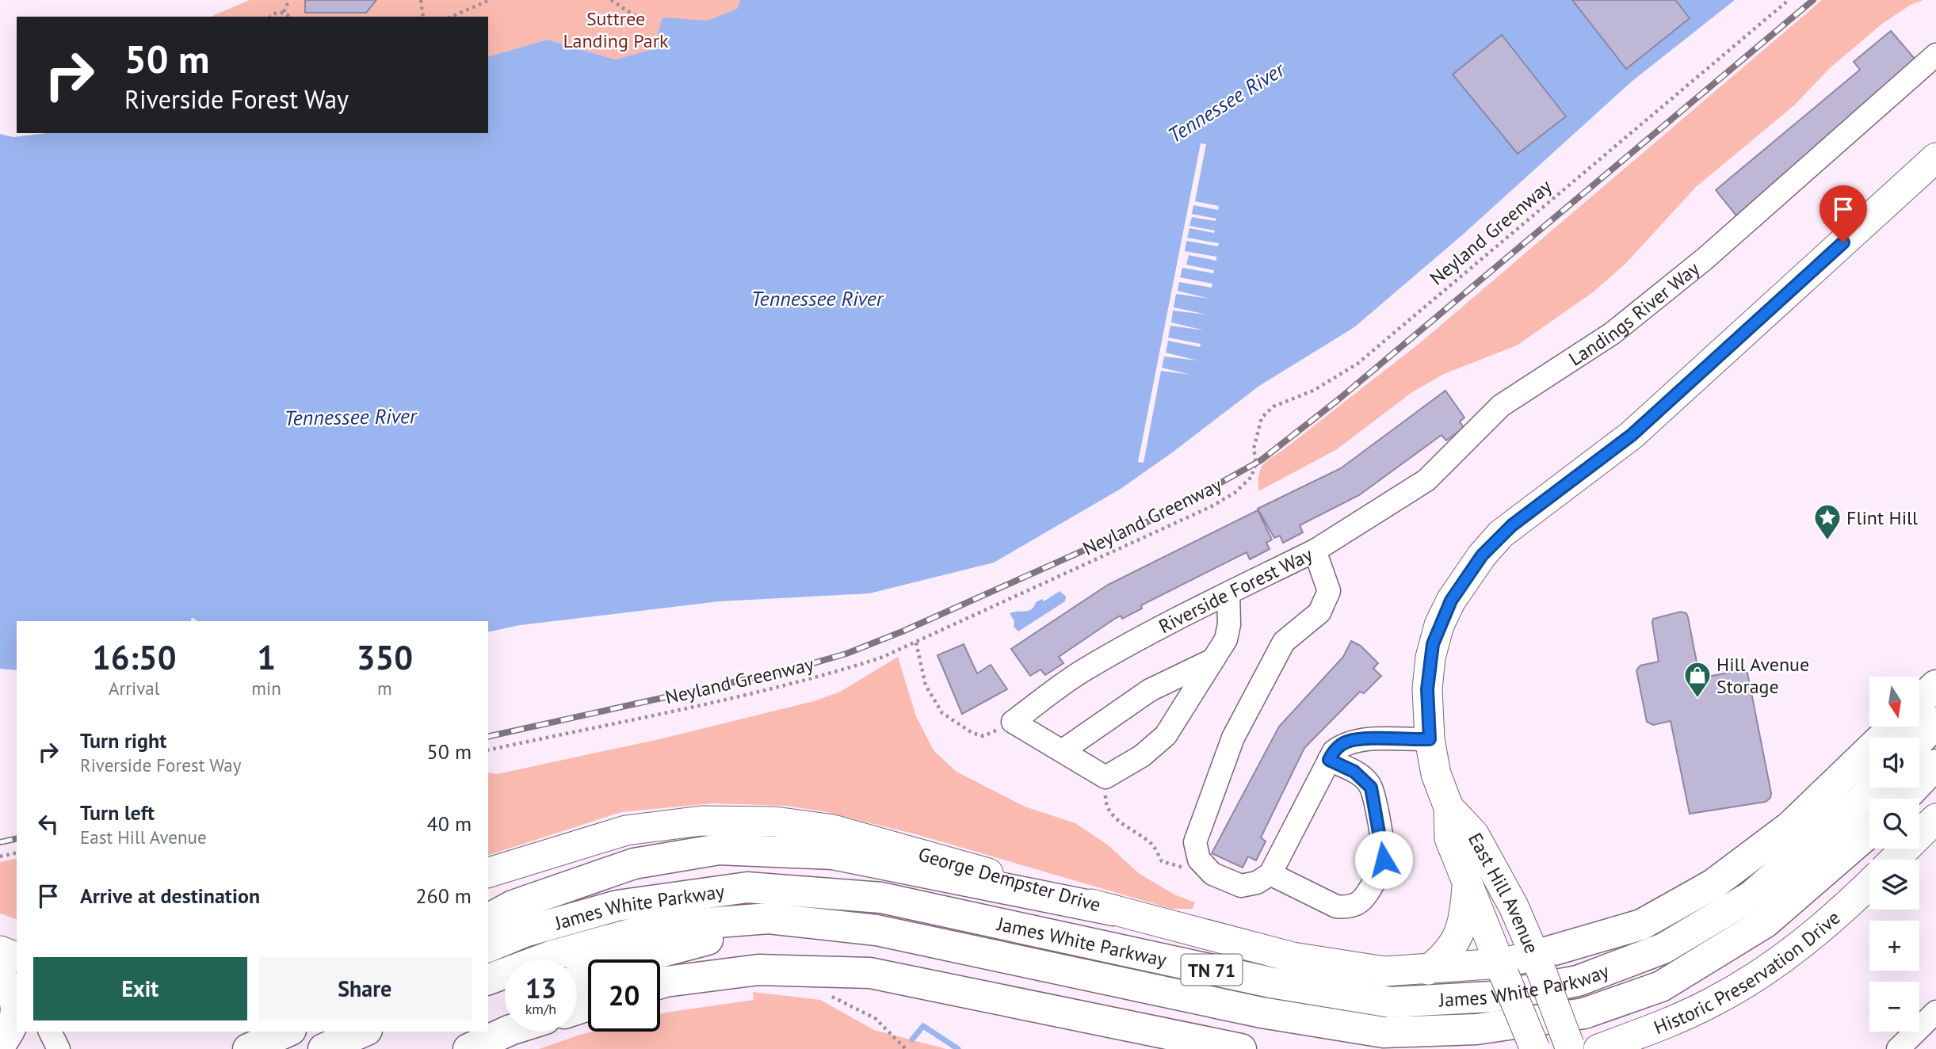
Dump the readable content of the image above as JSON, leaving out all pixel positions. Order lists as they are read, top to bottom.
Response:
{
  "streets": {
    "highway": ["James White Parkway", "TN 71"],
    "main road": ["George Dempster Drive", "East Hill Avenue", "Historic Preservation Drive"],
    "street": ["Landings River Way", "Riverside Forest Way"],
    "path": ["Neyland Greenway"]
  },
  "crossings": [
    ["Landings River Way", "Riverside Forest Way"],
    ["George Dempster Drive", "East Hill Avenue"]
  ],
  "water": ["Tennessee River"],
  "parks": ["Suttree Landing Park"],
  "places": {
    "place": ["Flint Hill"],
    "shop": ["Hill Avenue Storage"]
  },
  "north": "bottom",
  "page": {
    "turn": ["50 m", "Riverside Forest Way"],
    "eta": [
      "16:50",
      "Arrival",
      "1",
      "min",
      "350",
      "m"
    ],
    "map_buttons": ["+", "−"],
    "list": [
      {
        "name": "Turn right",
        "note": "Riverside Forest Way",
        "value": "50 m"
      },
      {
        "name": "Turn left",
        "note": "East Hill Avenue",
        "value": "40 m"
      },
      {
        "name": "Arrive at destination",
        "value": "260 m"
      }
    ],
    "buttons": ["Exit", "Share"],
    "speed": "13 km/h",
    "limit": "20"
  }
}
